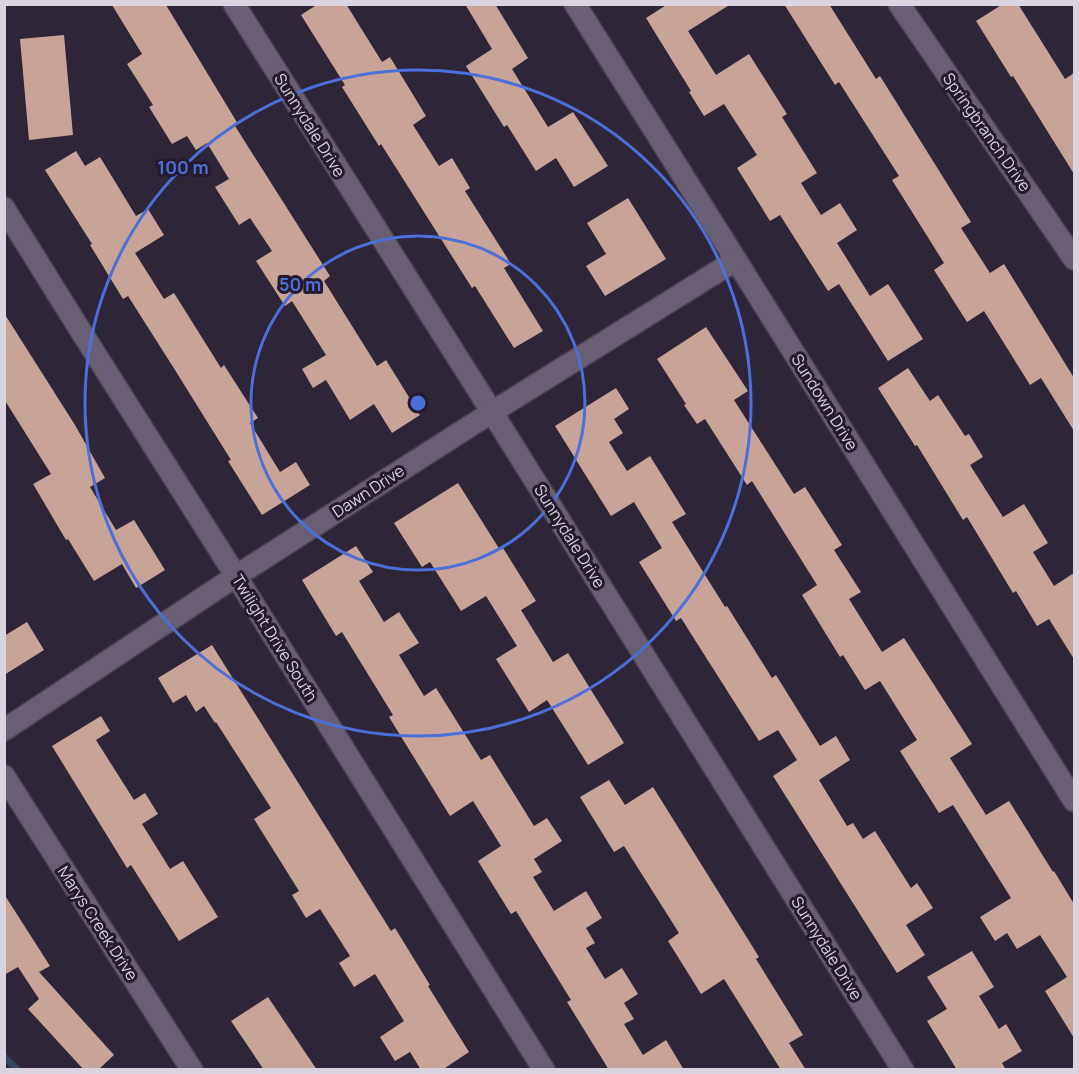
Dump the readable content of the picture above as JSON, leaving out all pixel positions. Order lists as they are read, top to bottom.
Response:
{
  "streets": {
    "street": [
      "Sunnydale Drive",
      "Springbranch Drive",
      "Sundown Drive",
      "Dawn Drive",
      "Twilight Drive South",
      "Marys Creek Drive"
    ]
  },
  "crossings": [
    ["Sunnydale Drive", "Dawn Drive"],
    ["Sundown Drive", "Dawn Drive"],
    ["Dawn Drive", "Twilight Drive South"]
  ],
  "rings": ["100 m", "50 m"]
}
